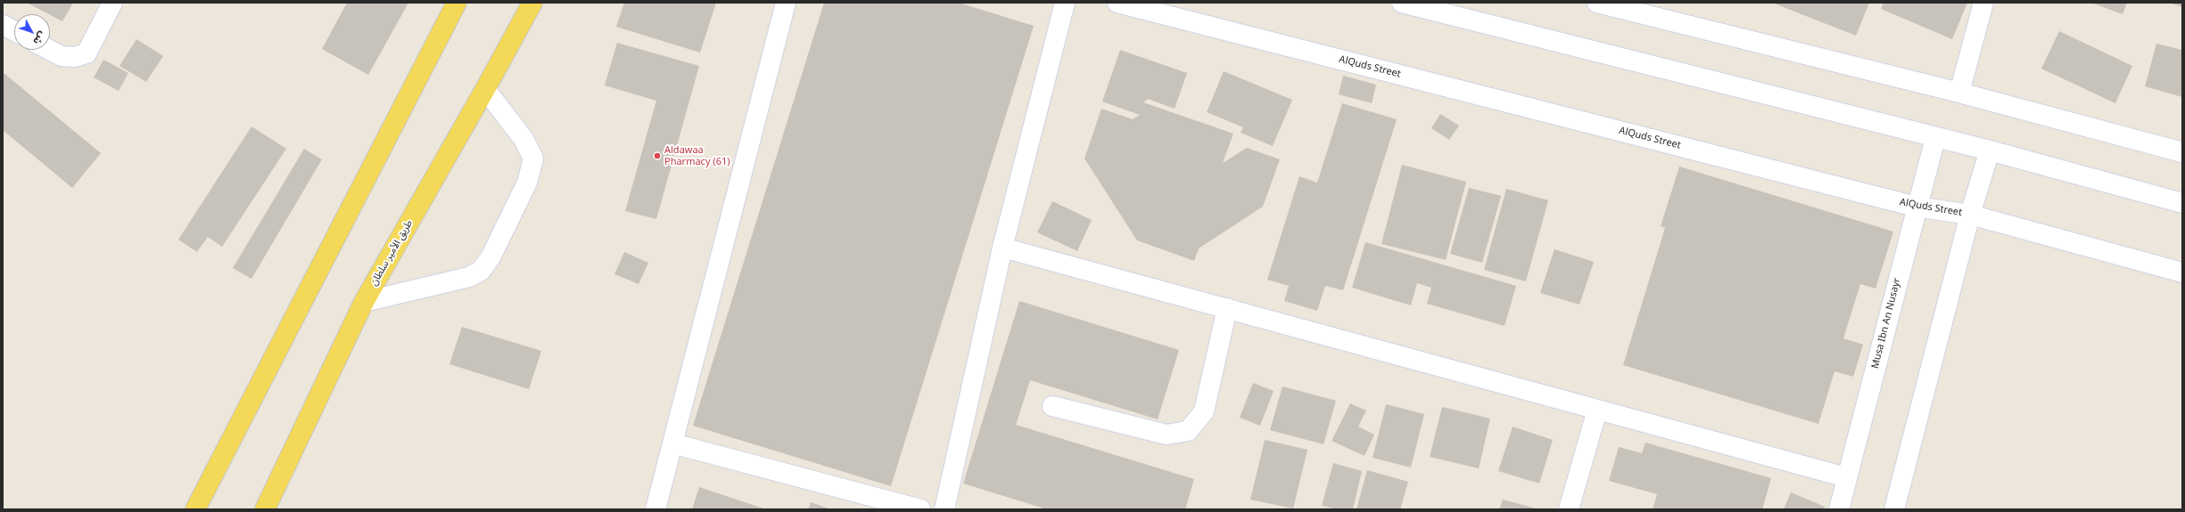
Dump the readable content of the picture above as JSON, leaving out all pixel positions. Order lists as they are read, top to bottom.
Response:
{
  "streets": {
    "main road": ["طريق الأمير سلطان"],
    "street": ["AlQuds Street", "Musa Ibn An Nusayr"]
  },
  "crossings": [
    ["AlQuds Street", "Musa Ibn An Nusayr"]
  ],
  "places": ["Aldawaa Pharmacy (61)"],
  "north": "bottom right"
}
